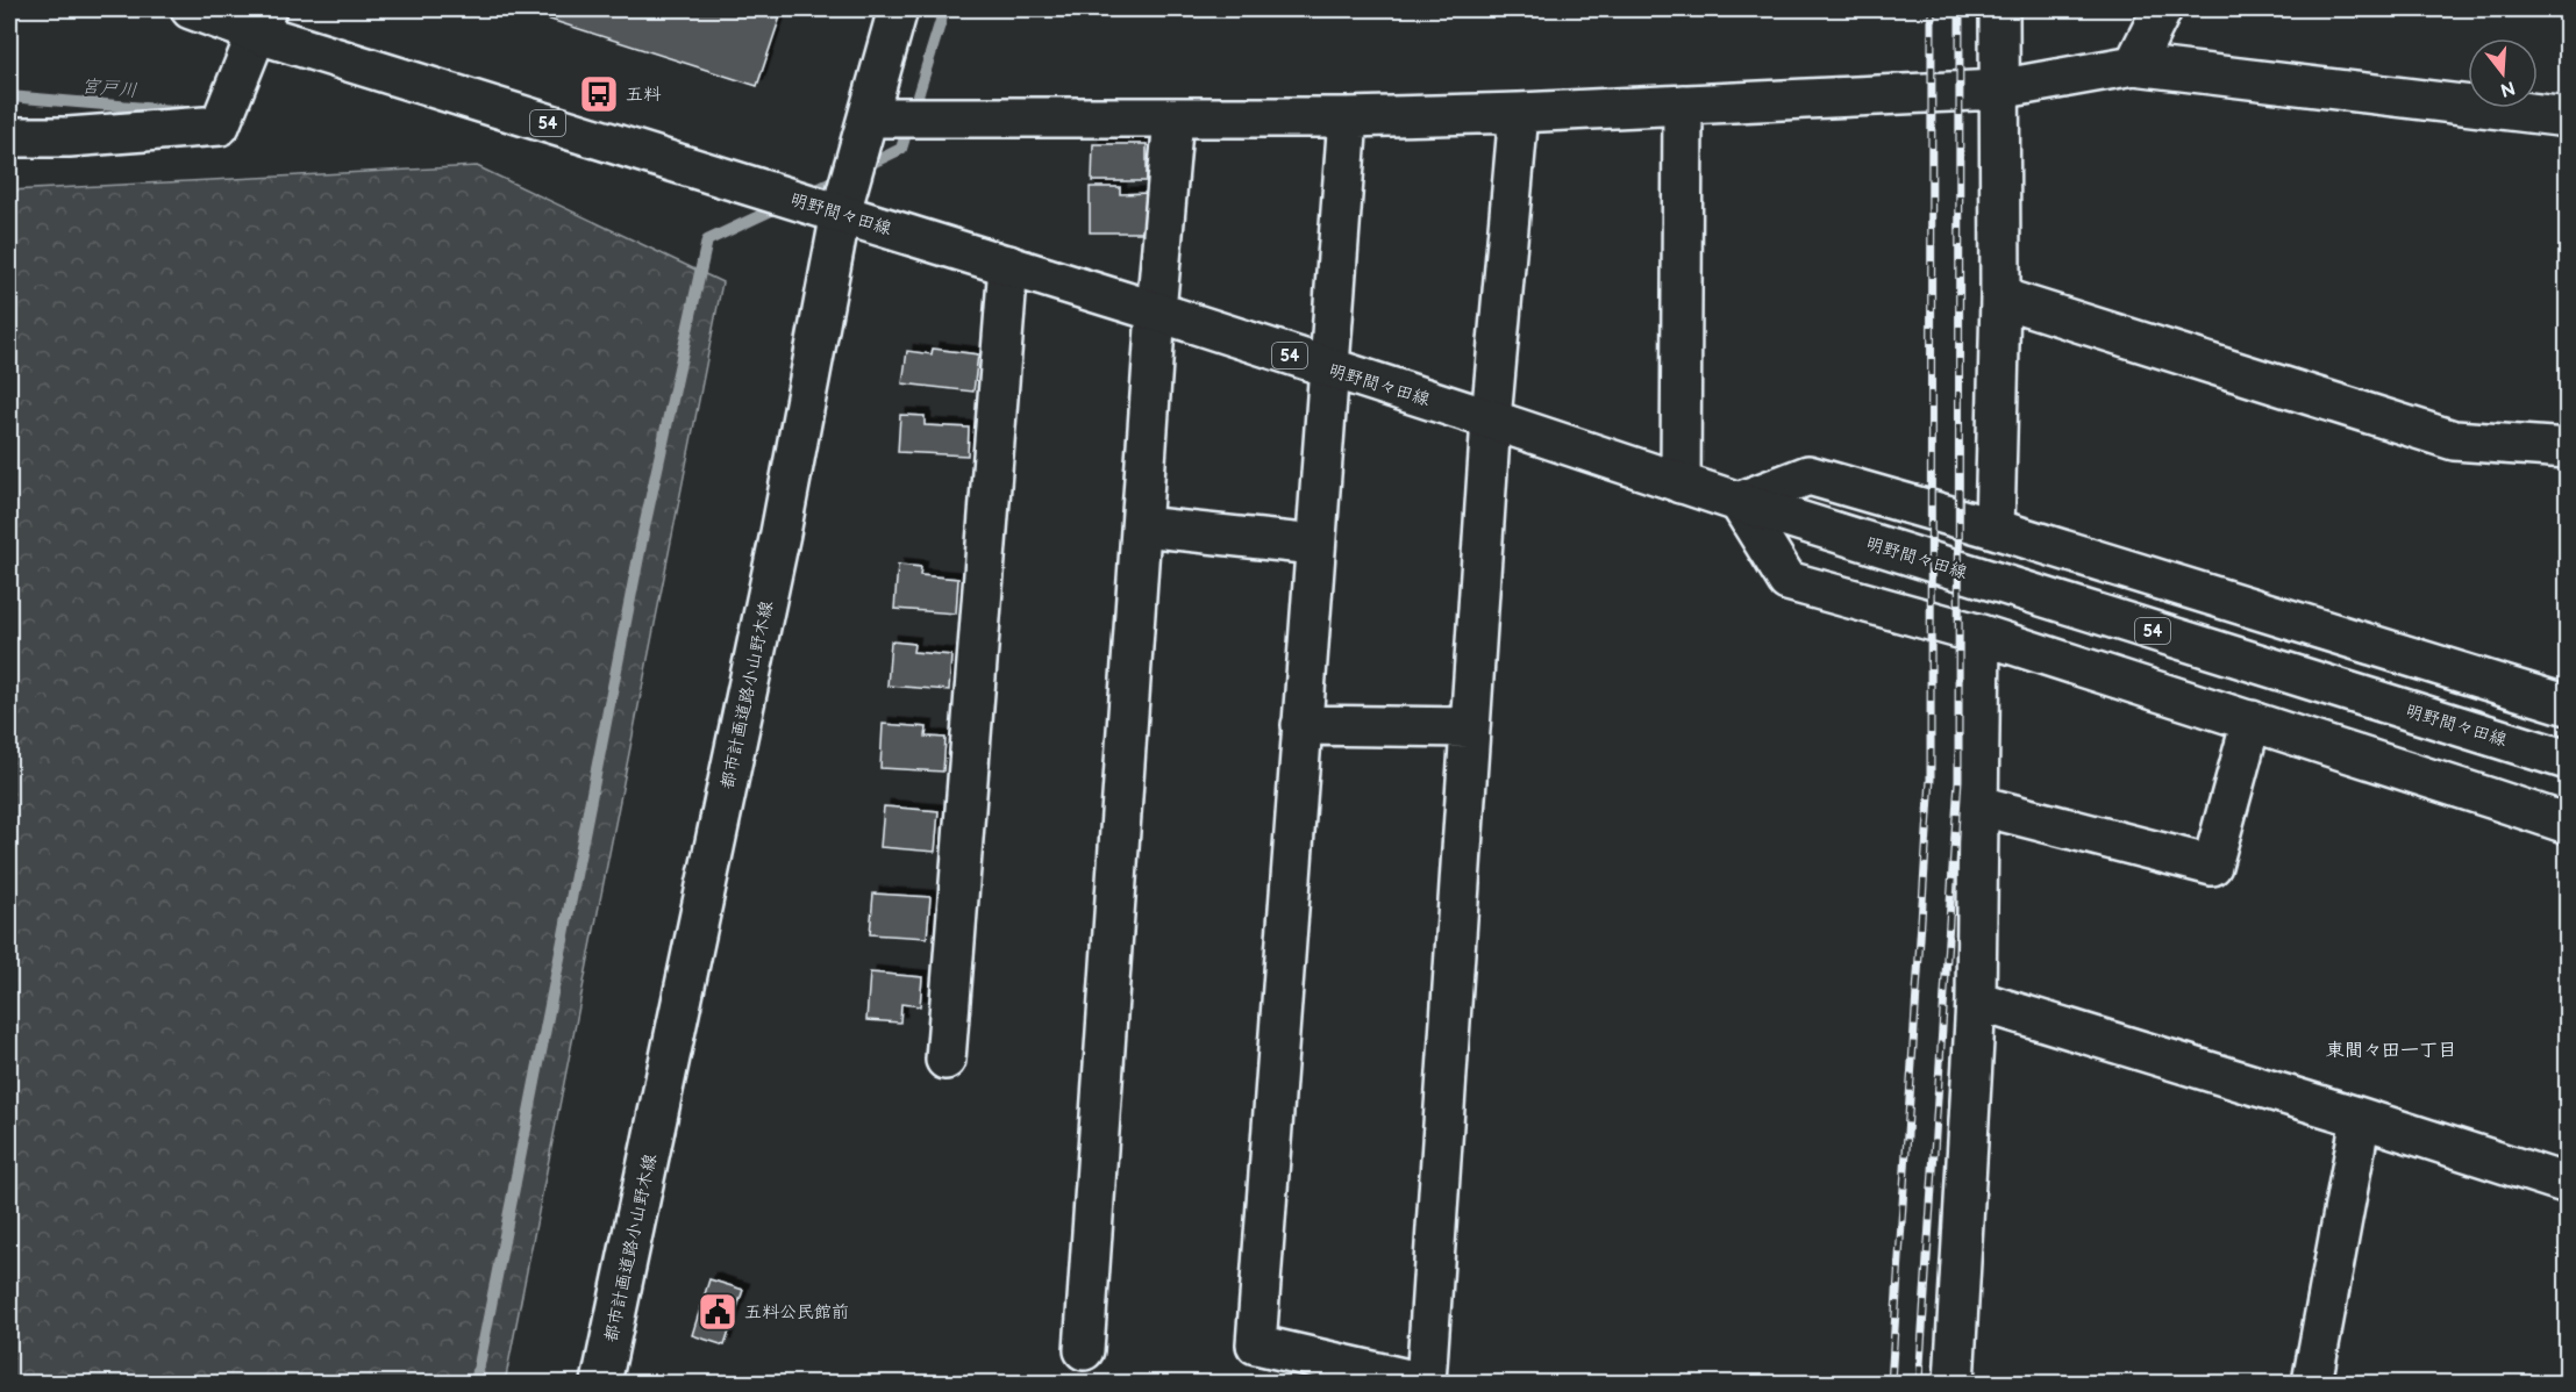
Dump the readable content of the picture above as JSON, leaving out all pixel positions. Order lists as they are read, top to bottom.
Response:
{
  "streets": {
    "street": ["54", "明野間々田線", "都市計画道路小山野木線"]
  },
  "crossings": [
    ["明野間々田線", "都市計画道路小山野木線"]
  ],
  "districts": ["東間々田一丁目"],
  "water": ["宮戸川"],
  "places": {
    "bus stop": ["五料"],
    "public building": ["五料公民館前"]
  },
  "north": "bottom"
}
